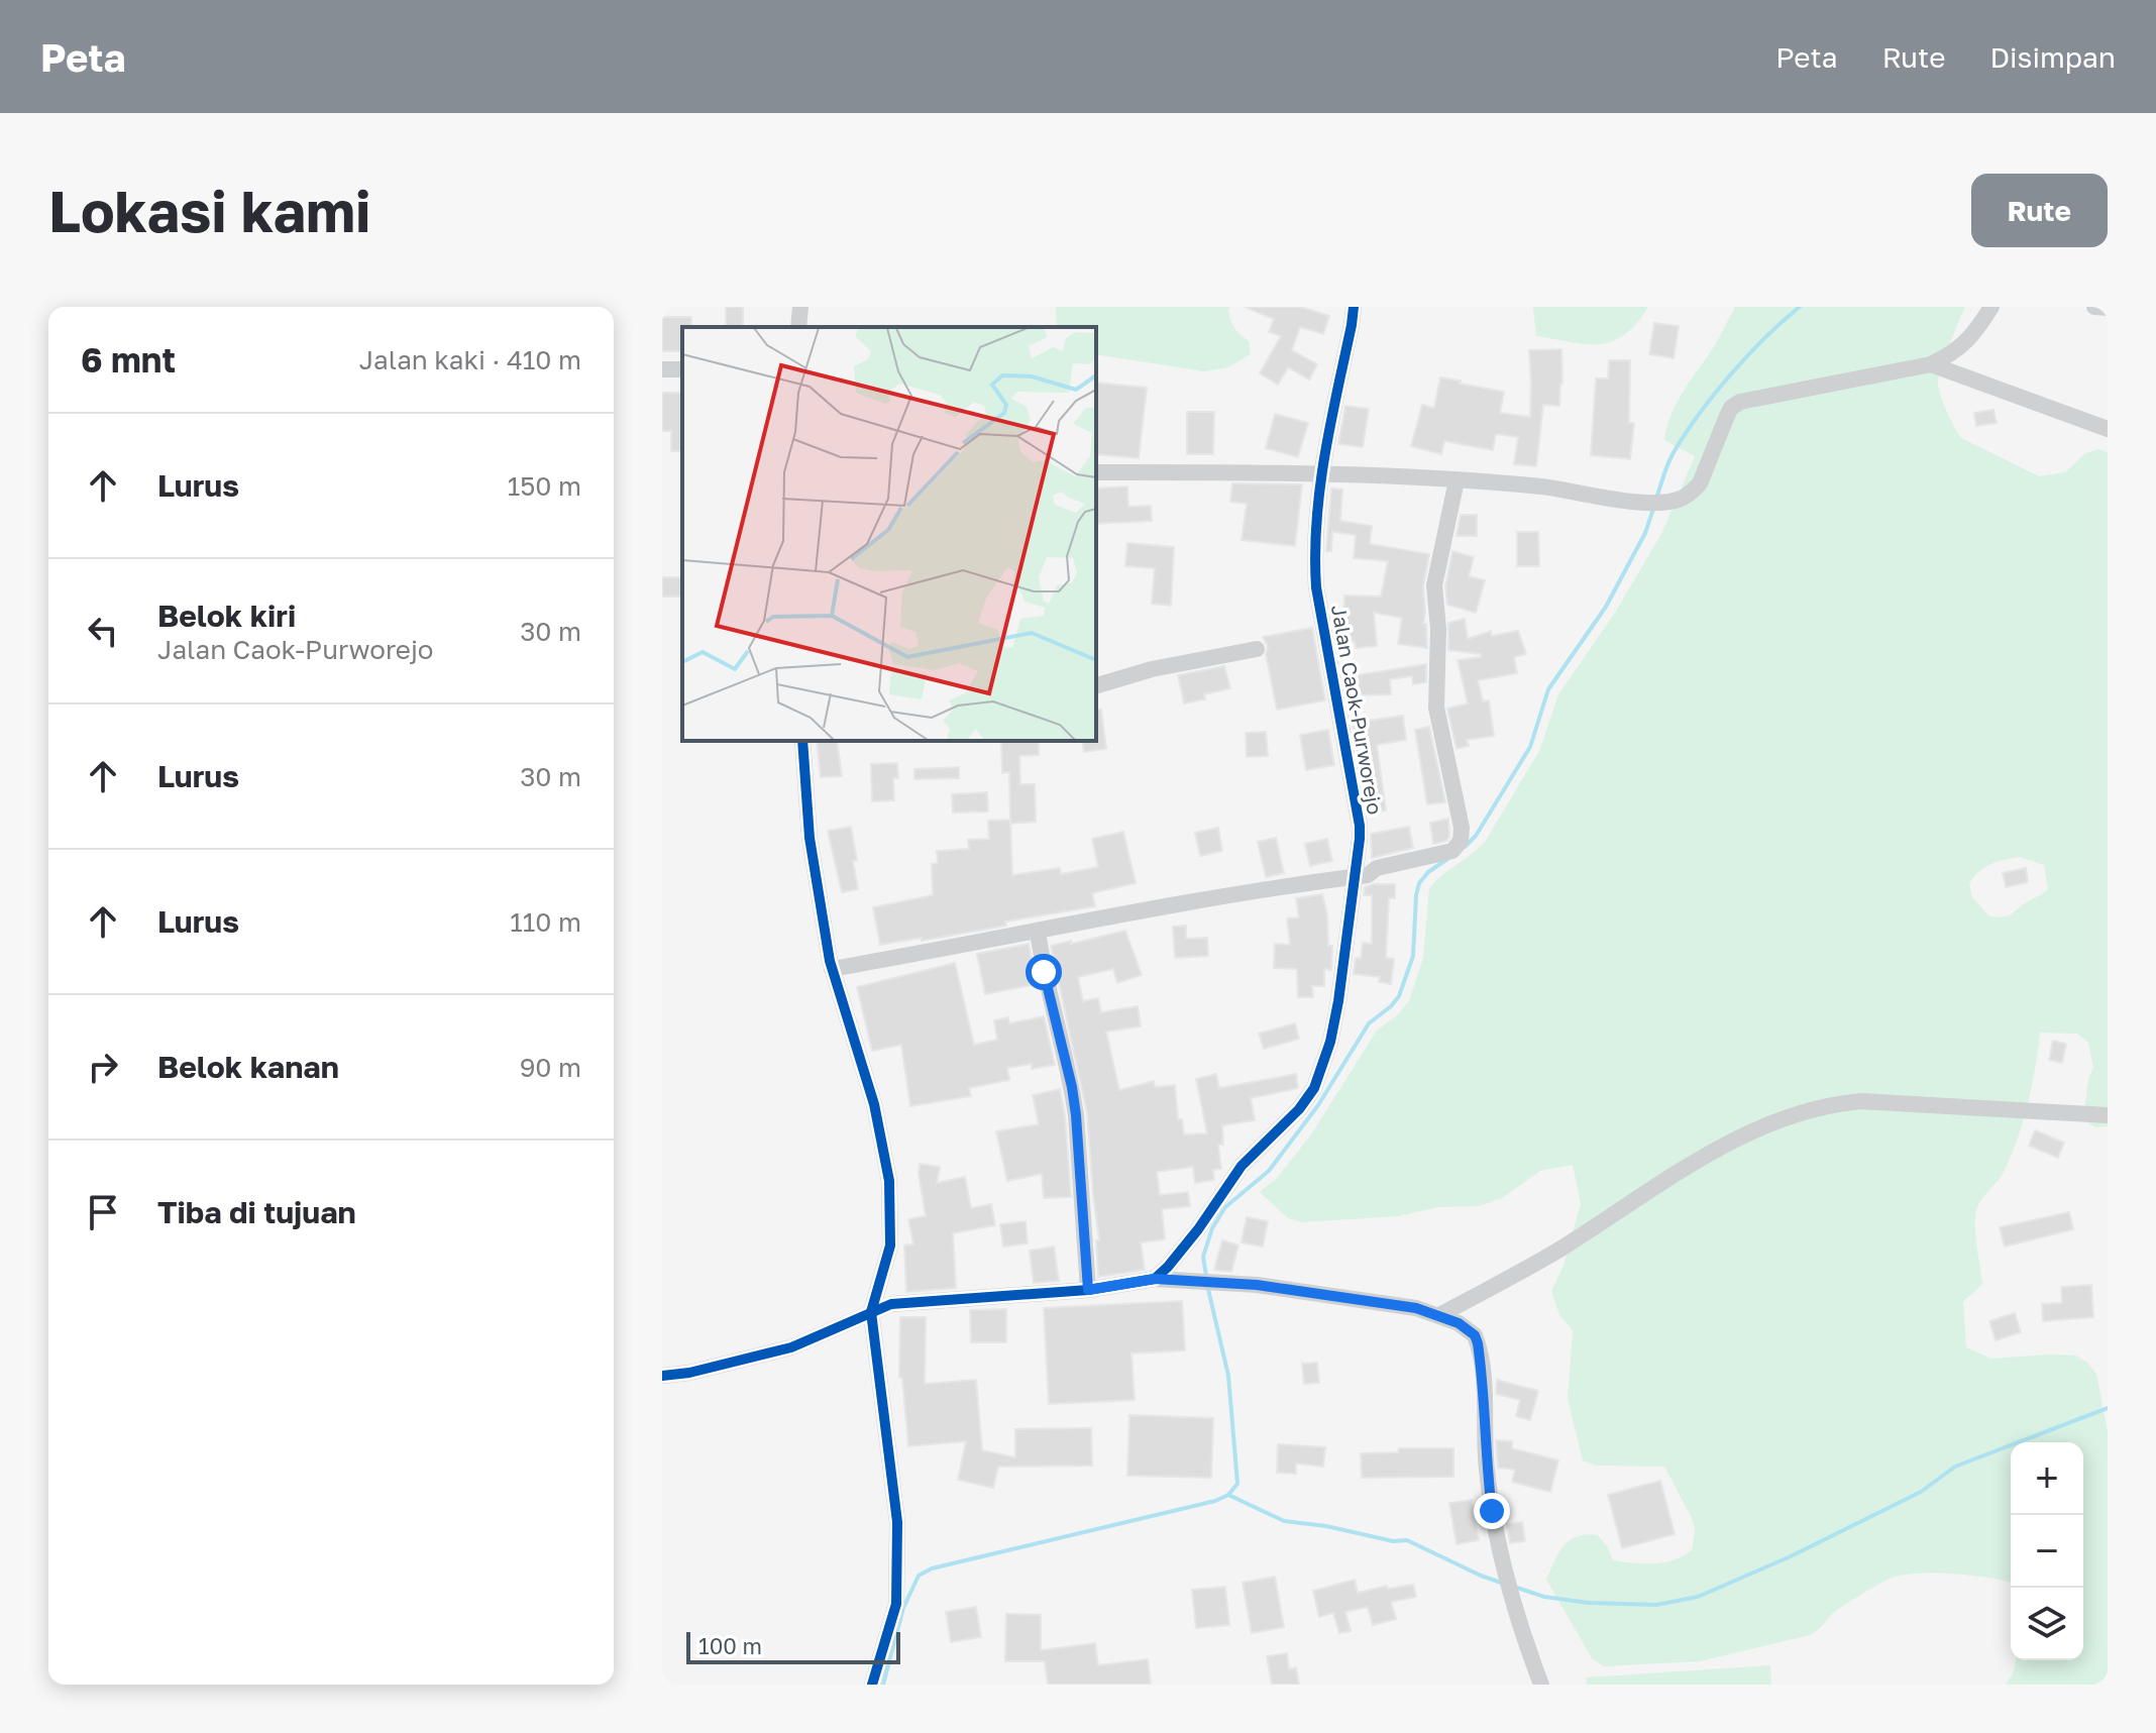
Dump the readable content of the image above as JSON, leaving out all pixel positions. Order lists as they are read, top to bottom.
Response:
{
  "streets": {
    "street": ["Jalan Caok-Purworejo"]
  },
  "scale_bar": "100 m",
  "page": {
    "header": "Peta",
    "nav": ["Peta", "Rute", "Disimpan"],
    "buttons": "Rute",
    "title": "Lokasi kami",
    "heading": ["6 mnt", "Jalan kaki · 410 m"],
    "list": [
      ["Lurus", "150 m"],
      ["Belok kiri", "Jalan Caok-Purworejo", "30 m"],
      ["Lurus", "30 m"],
      ["Lurus", "110 m"],
      ["Belok kanan", "90 m"],
      "Tiba di tujuan"
    ],
    "map_buttons": ["+", "−"],
    "scale": "100 m"
  }
}
